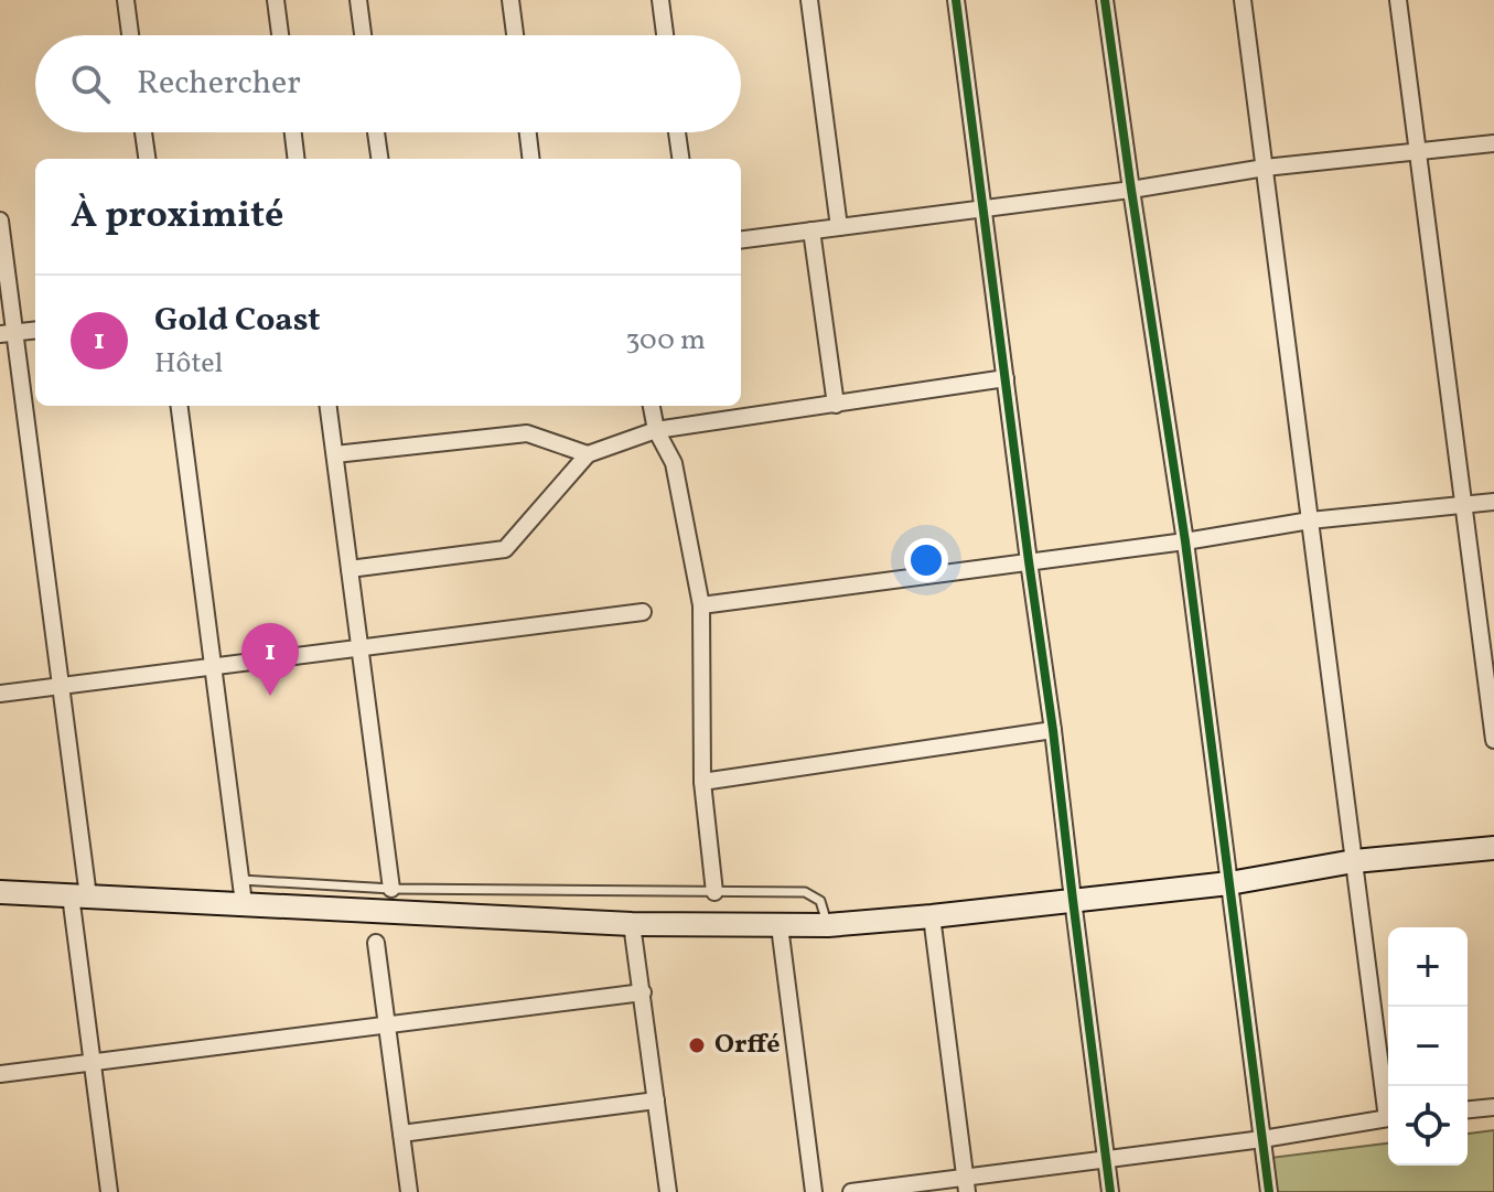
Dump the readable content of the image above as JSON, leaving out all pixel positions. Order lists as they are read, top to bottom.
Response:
{
  "places": ["Orffé"],
  "page": {
    "search": "Rechercher",
    "heading": "À proximité",
    "list": [
      {
        "mark": "1",
        "name": "Gold Coast",
        "note": "Hôtel",
        "value": "300 m"
      }
    ],
    "pins": "1",
    "map_buttons": ["+", "−"]
  }
}
